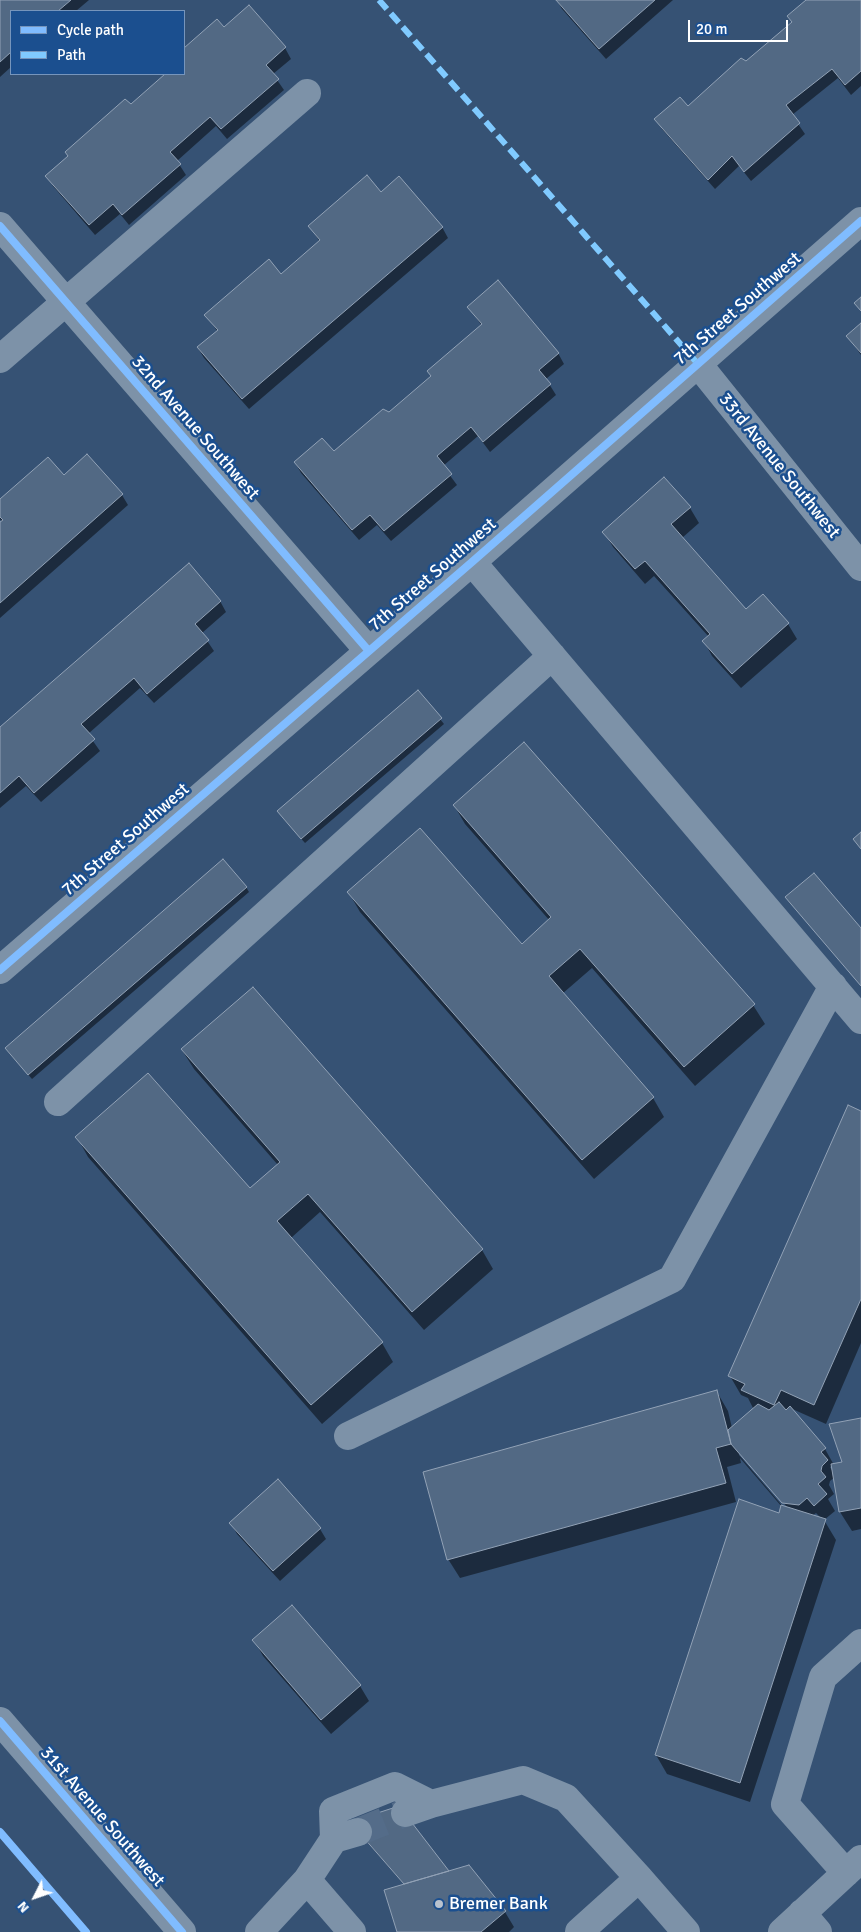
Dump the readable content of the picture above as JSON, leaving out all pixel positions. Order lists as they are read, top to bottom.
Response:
{
  "streets": {
    "street": [
      "7th Street Southwest",
      "32nd Avenue Southwest",
      "33rd Avenue Southwest",
      "31st Avenue Southwest"
    ]
  },
  "crossings": [
    ["7th Street Southwest", "32nd Avenue Southwest"],
    ["7th Street Southwest", "33rd Avenue Southwest"]
  ],
  "places": ["Bremer Bank"],
  "legend": ["Cycle path", "Path"],
  "scale_bar": "20 m",
  "north": "bottom left"
}
